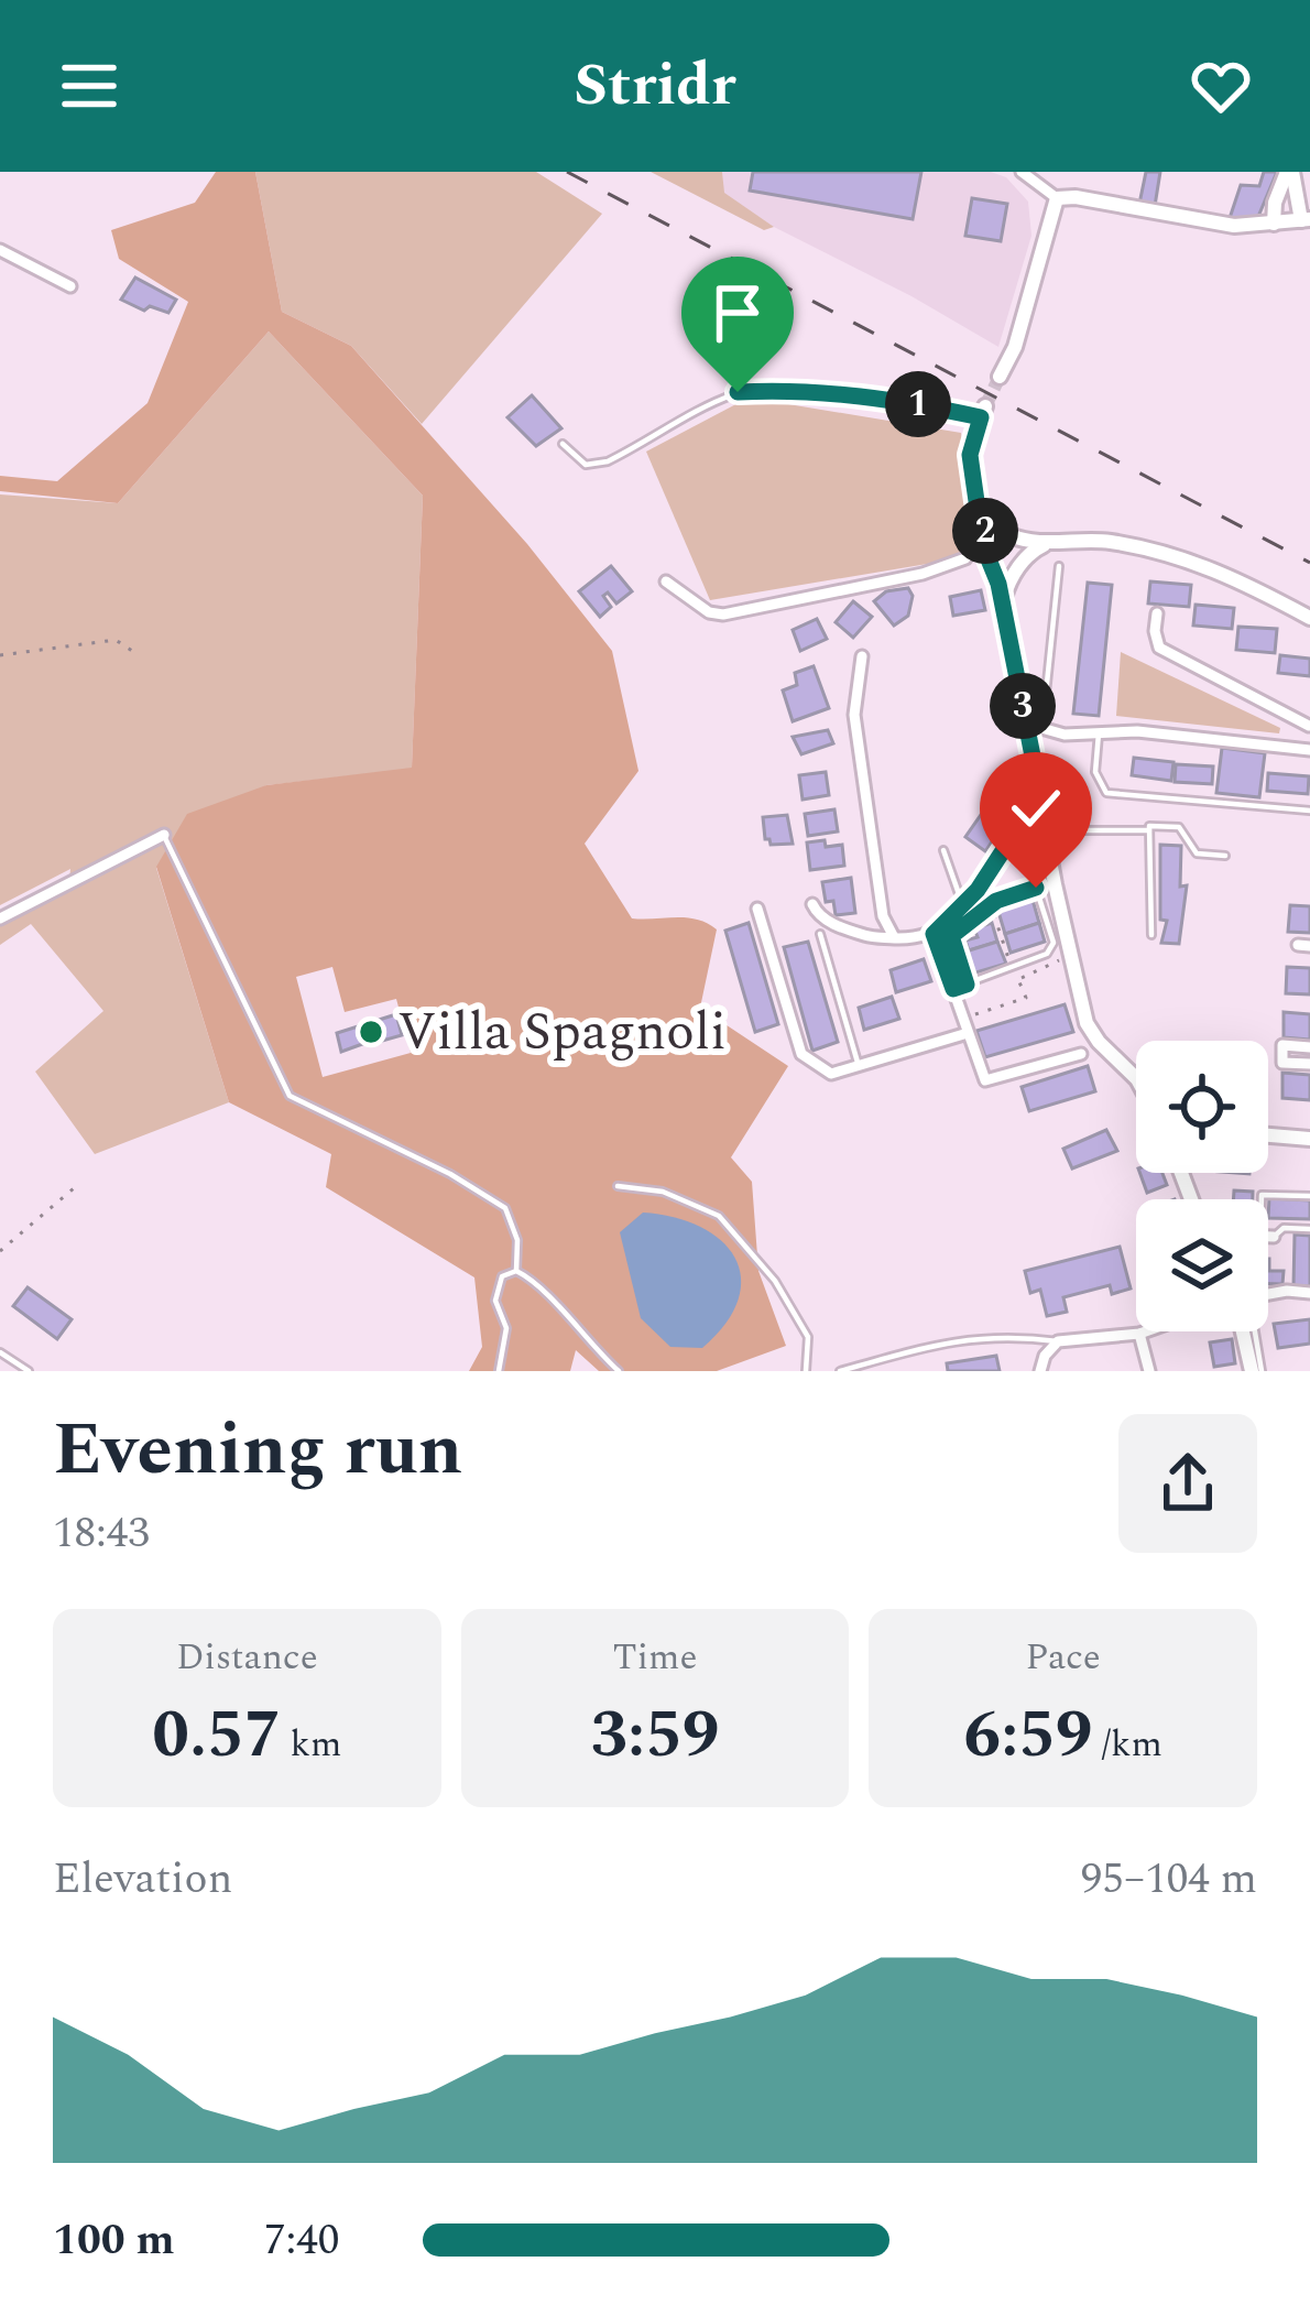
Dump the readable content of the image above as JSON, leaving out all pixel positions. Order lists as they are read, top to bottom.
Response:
{
  "places": ["Villa Spagnoli"],
  "page": {
    "header": "Stridr",
    "pins": ["1", "2", "3"],
    "heading": ["Evening run", "18:43"],
    "stats": [
      ["Distance", "0.57 km"],
      ["Time", "3:59"],
      ["Pace", "6:59 /km"]
    ],
    "chart": ["Elevation", "95–104 m"],
    "list": [
      {
        "name": "100 m",
        "note": "7:40"
      }
    ]
  }
}
